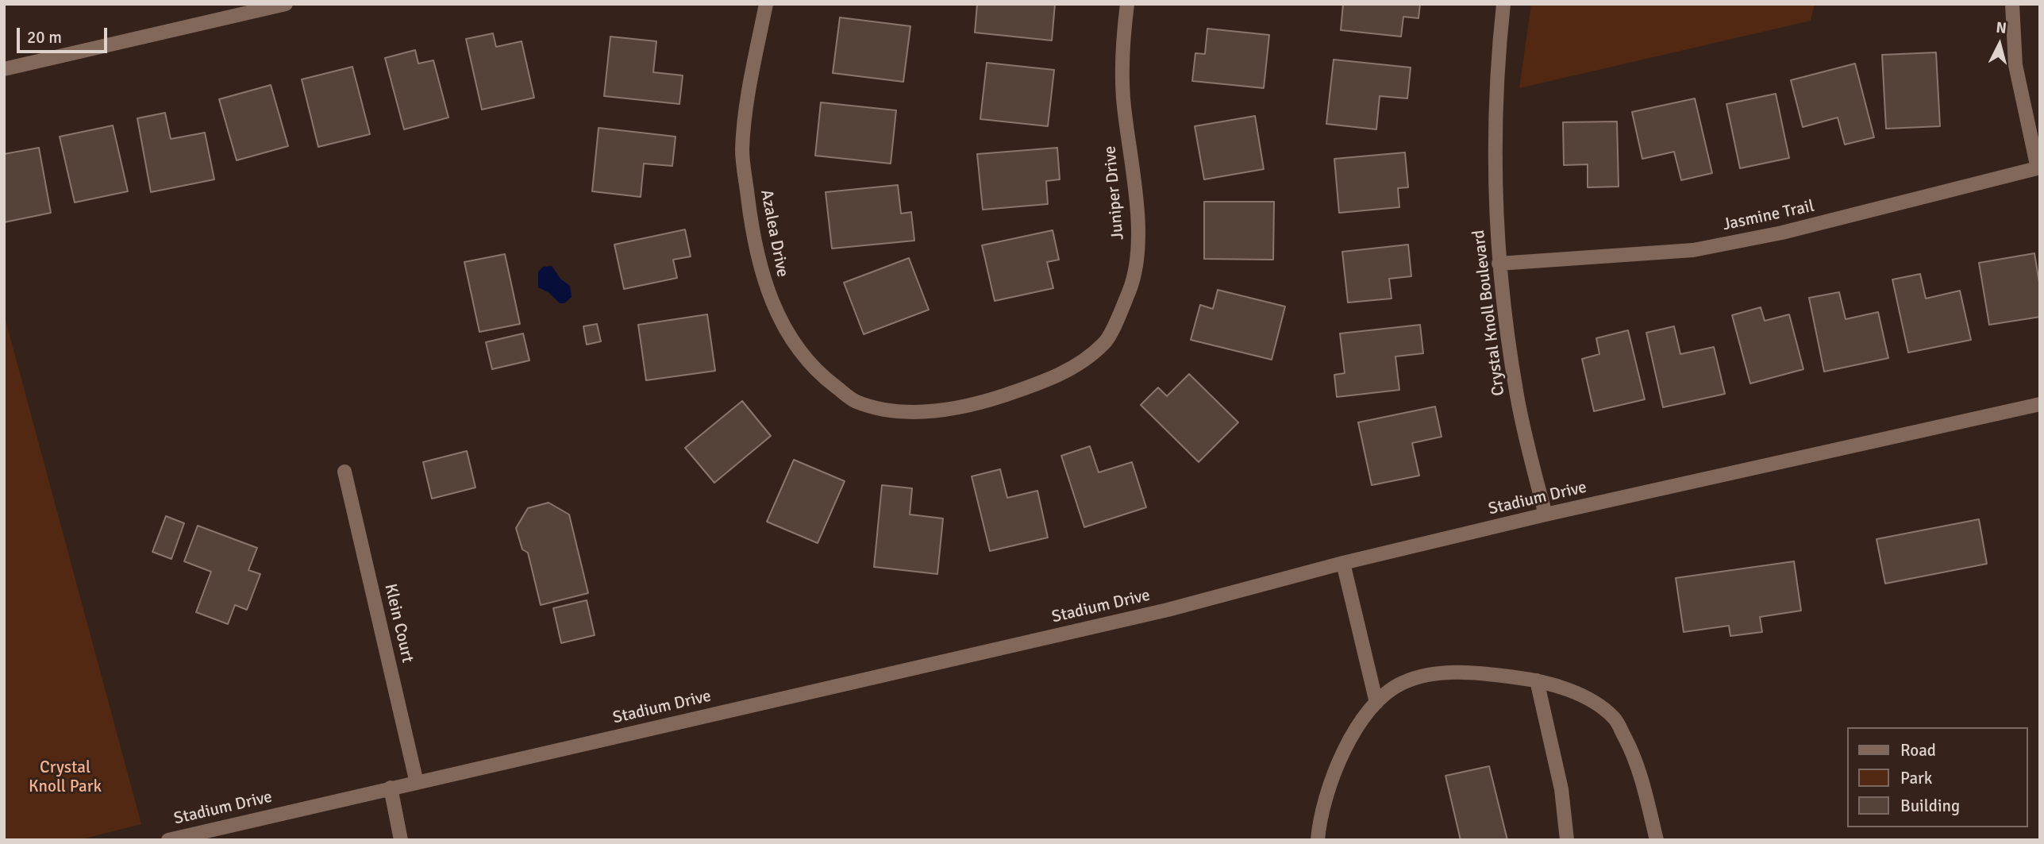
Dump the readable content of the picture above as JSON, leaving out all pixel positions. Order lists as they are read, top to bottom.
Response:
{
  "streets": {
    "street": [
      "Juniper Drive",
      "Jasmine Trail",
      "Azalea Drive",
      "Crystal Knoll Boulevard",
      "Stadium Drive",
      "Klein Court"
    ]
  },
  "crossings": [
    ["Juniper Drive", "Azalea Drive"],
    ["Jasmine Trail", "Crystal Knoll Boulevard"],
    ["Crystal Knoll Boulevard", "Stadium Drive"],
    ["Stadium Drive", "Klein Court"]
  ],
  "parks": ["Crystal Knoll Park"],
  "legend": ["Road", "Park", "Building"],
  "scale_bar": "20 m",
  "north": "top"
}
